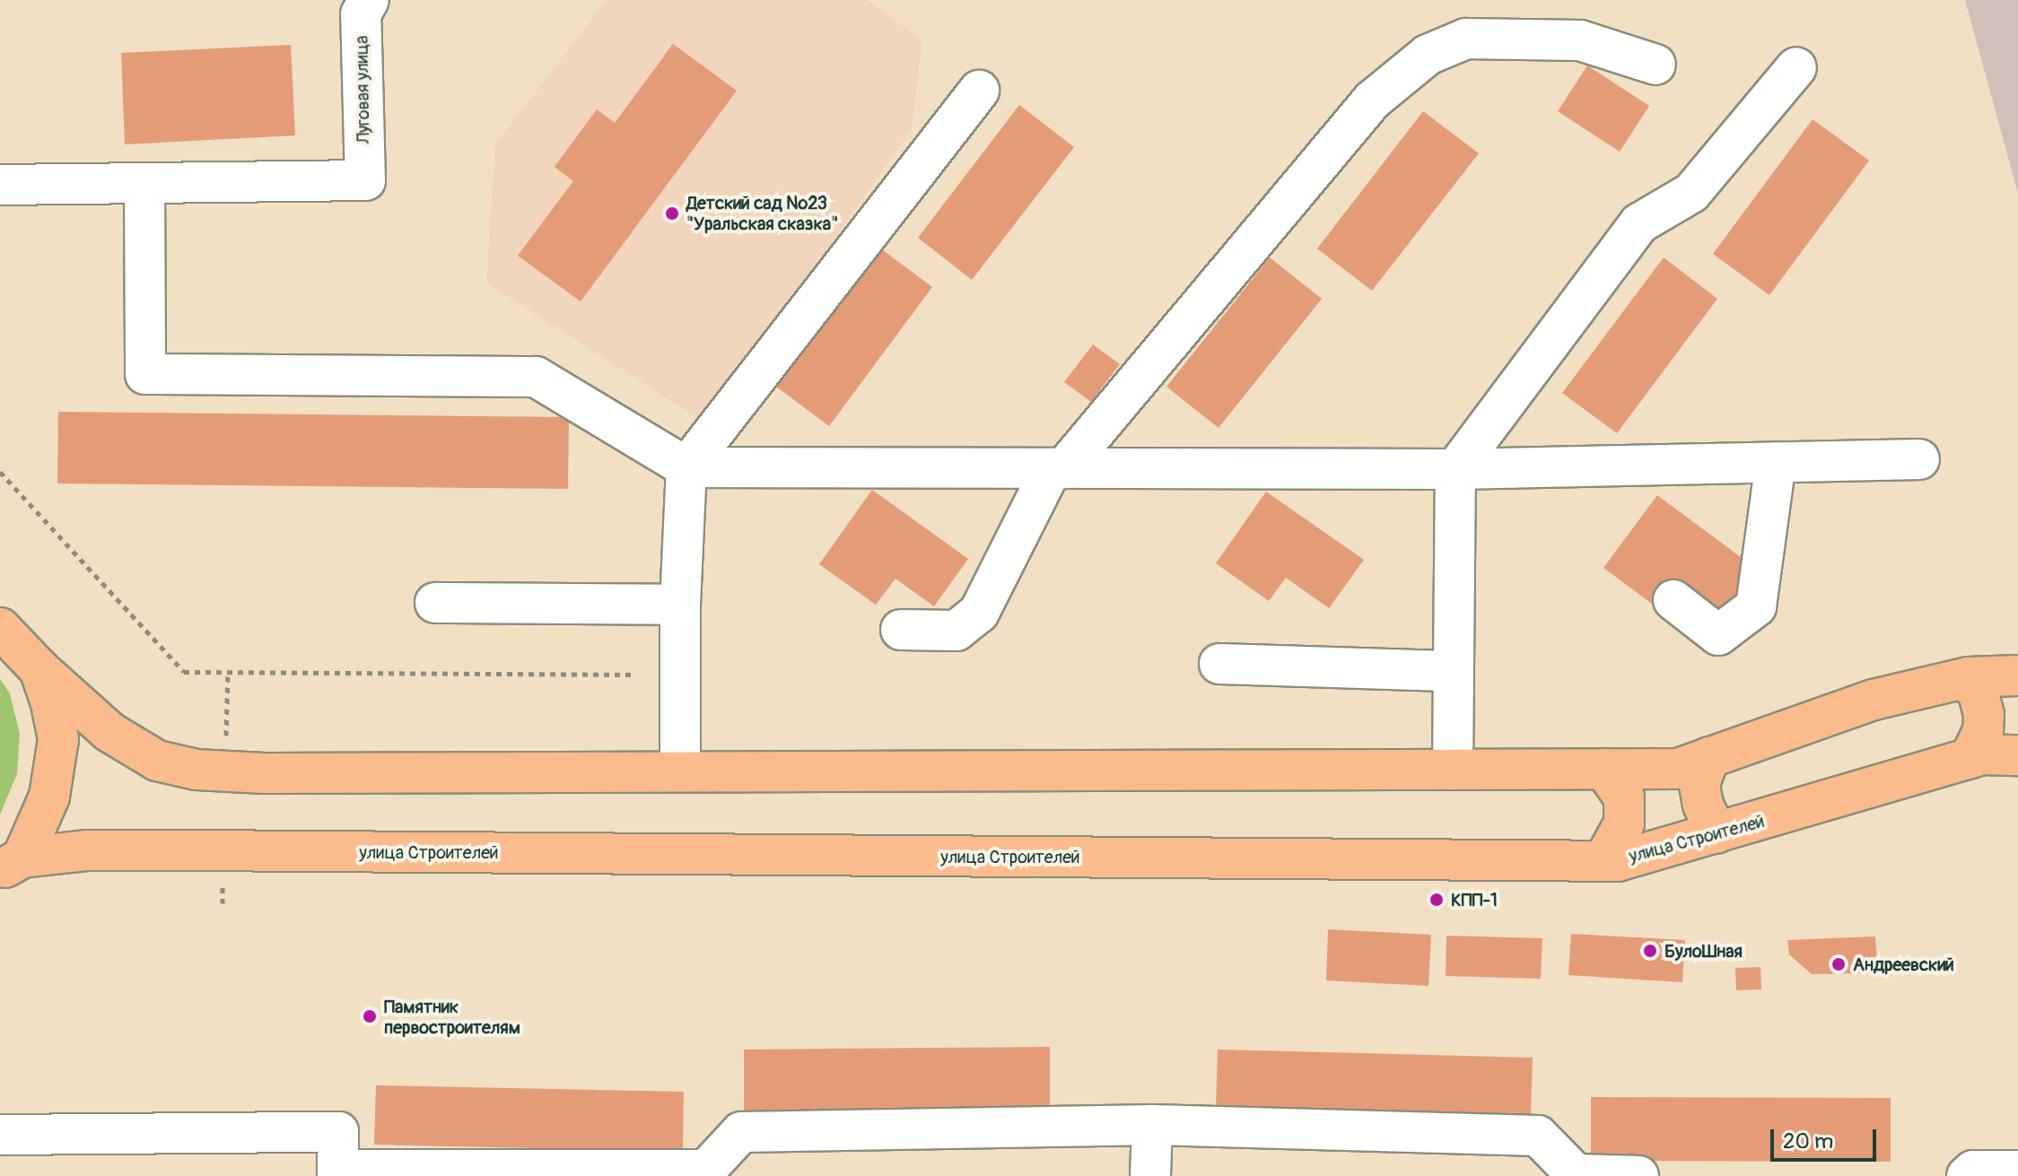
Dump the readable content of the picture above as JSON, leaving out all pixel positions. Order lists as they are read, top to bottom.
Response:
{
  "streets": {
    "main road": ["улица Строителей"],
    "street": ["Луговая улица"]
  },
  "places": [
    "Детский сад №23 \"Уральская сказка\"",
    "КПП-1",
    "БулоШная",
    "Андреевский",
    "Памятник первостроителям"
  ],
  "scale_bar": "20 m"
}
